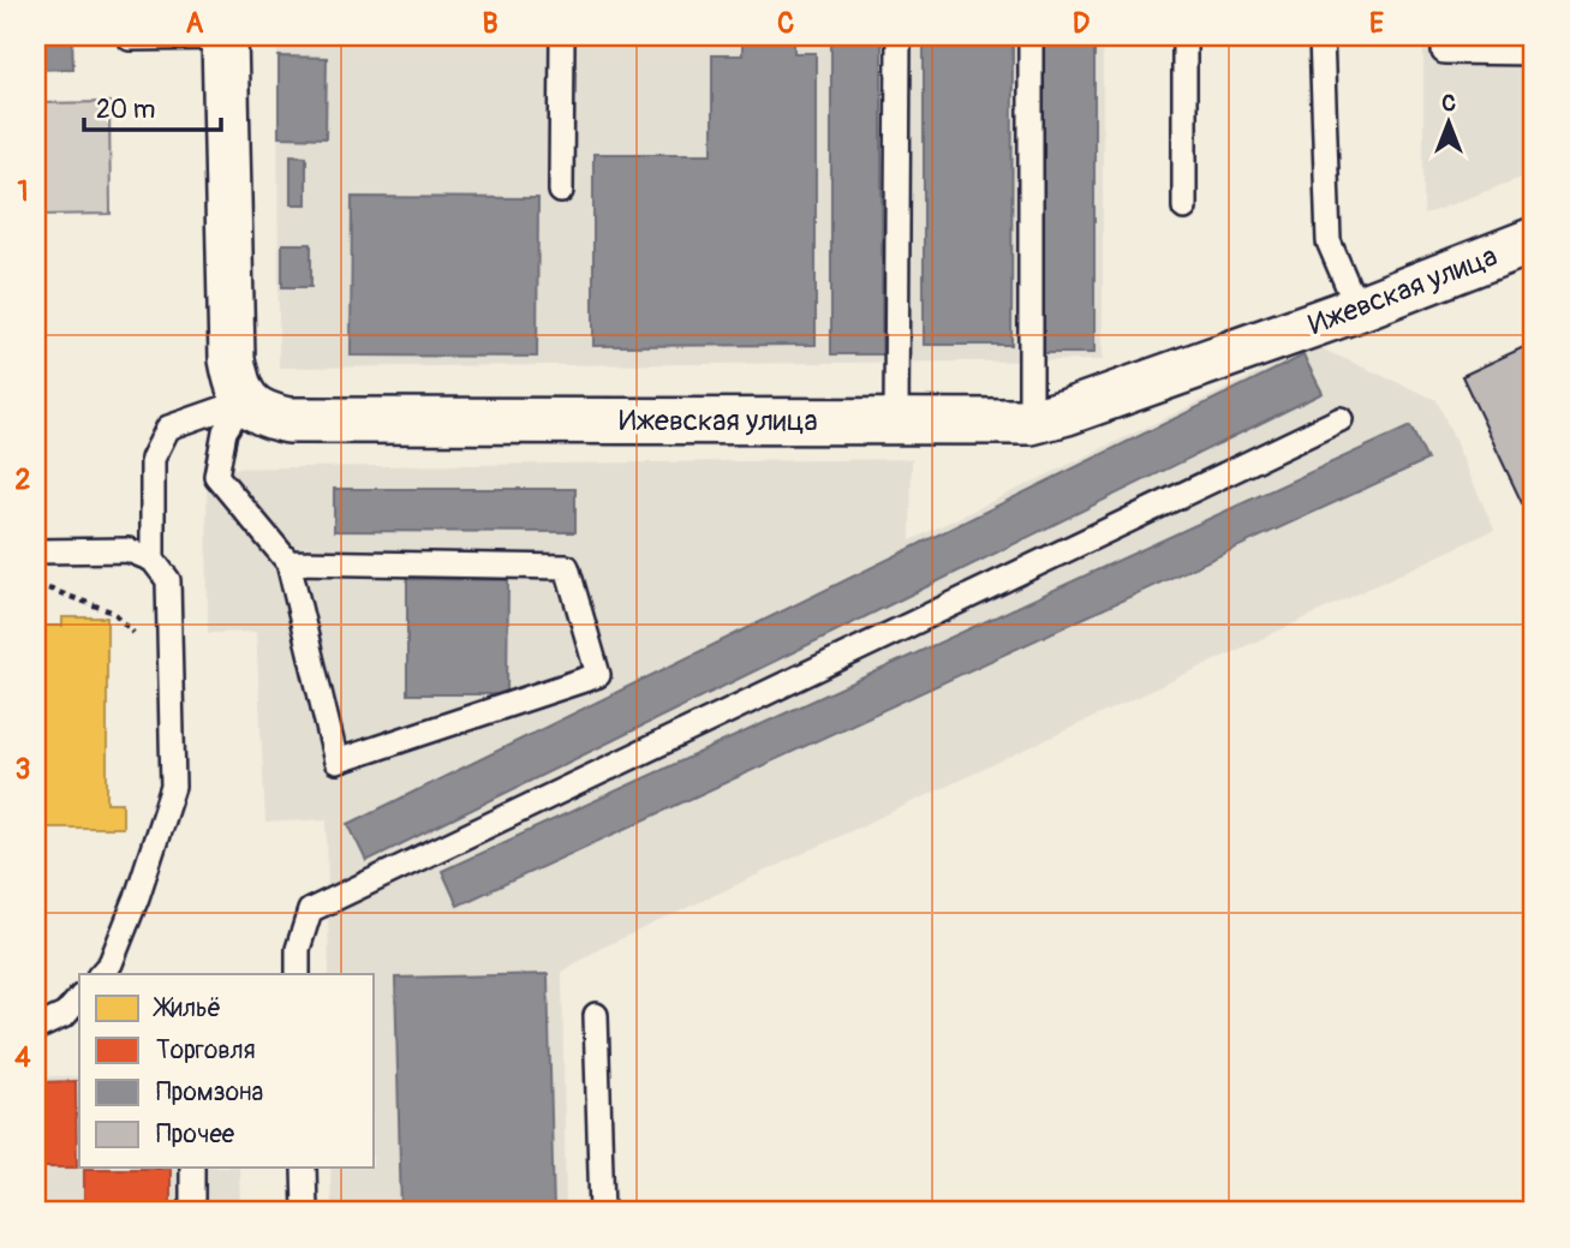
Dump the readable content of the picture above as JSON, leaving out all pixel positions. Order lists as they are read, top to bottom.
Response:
{
  "streets": {
    "street": ["Ижевская улица"]
  },
  "legend": [
    "Жильё",
    "Торговля",
    "Промзона",
    "Прочее"
  ],
  "scale_bar": "20 m",
  "north": "top",
  "grid": {
    "columns": [
      "A",
      "B",
      "C",
      "D",
      "E"
    ],
    "rows": [
      "1",
      "2",
      "3",
      "4"
    ]
  }
}
